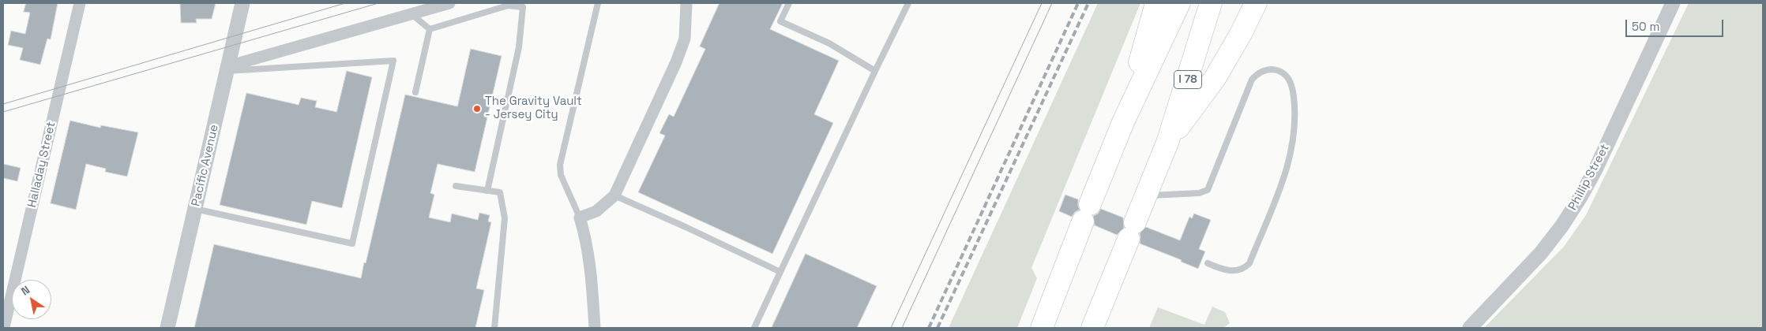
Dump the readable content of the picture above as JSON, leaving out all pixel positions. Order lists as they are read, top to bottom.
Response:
{
  "streets": {
    "highway": ["I 78"],
    "street": ["Halladay Street", "Pacific Avenue", "Phillip Street"]
  },
  "places": ["The Gravity Vault - Jersey City"],
  "scale_bar": "50 m",
  "north": "top left"
}
